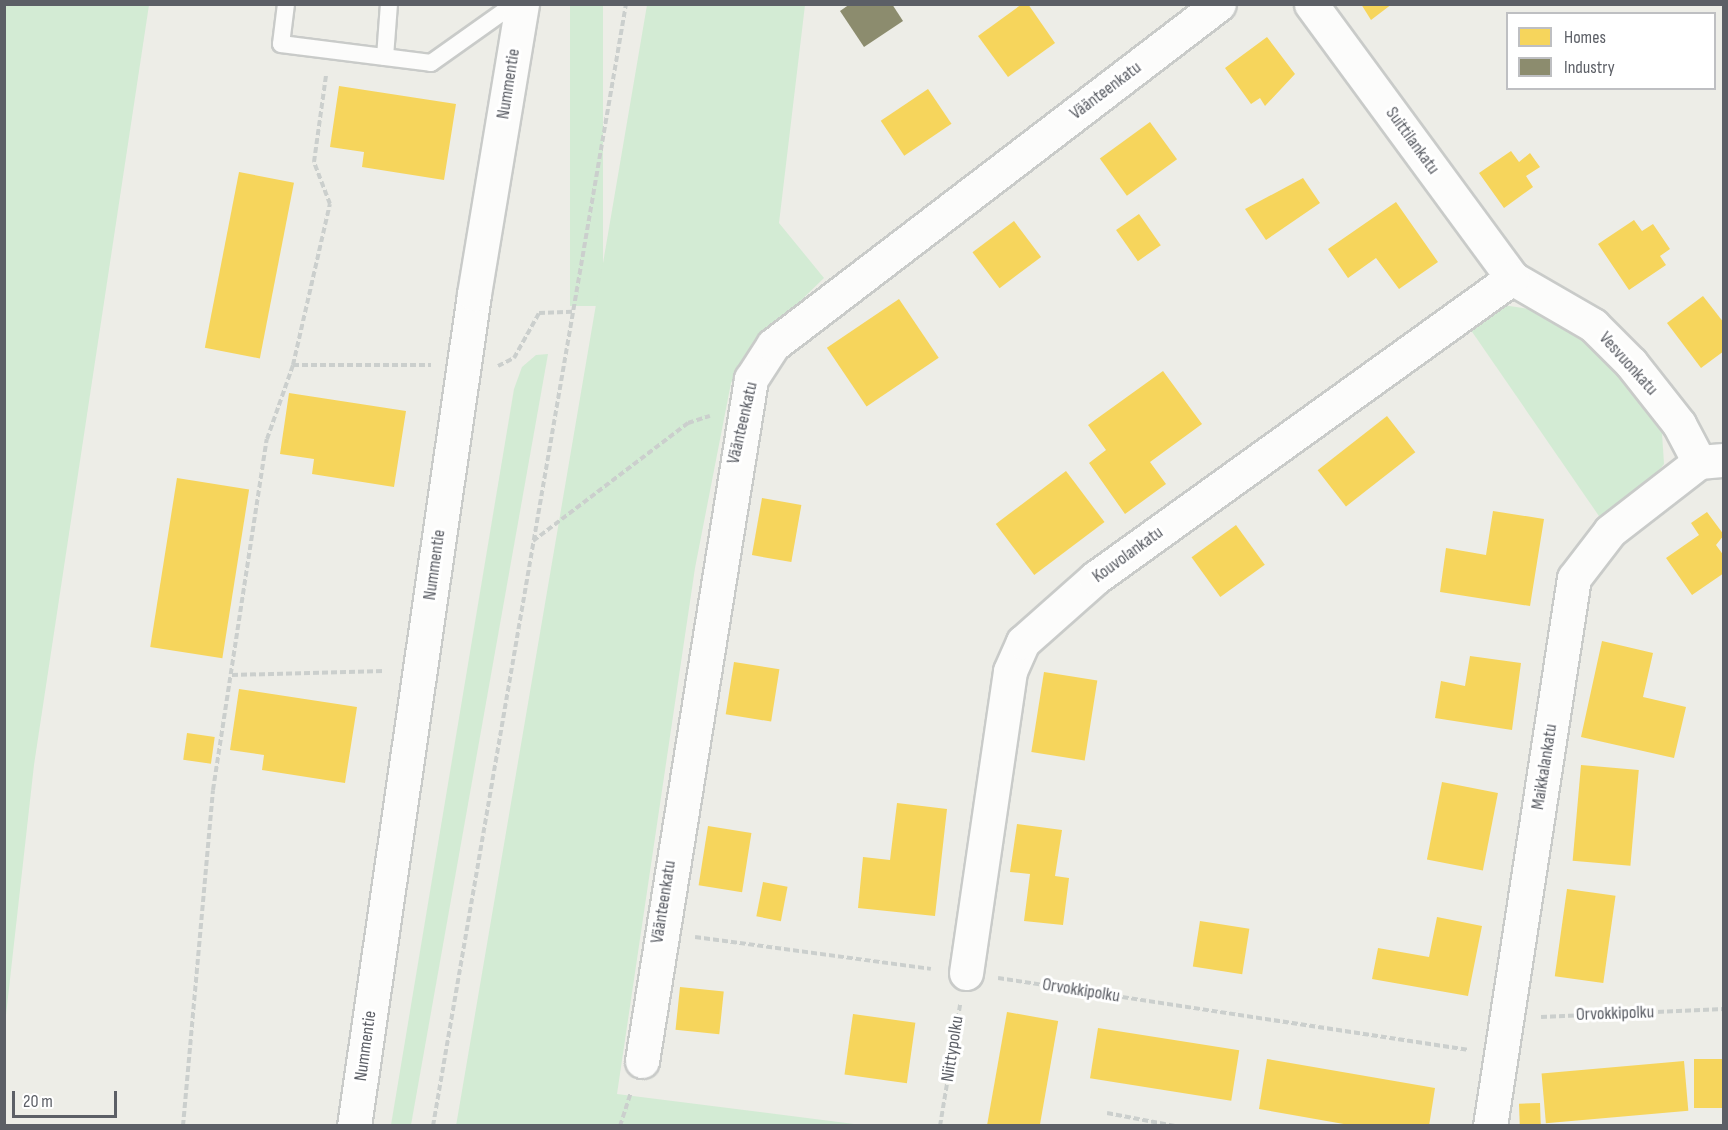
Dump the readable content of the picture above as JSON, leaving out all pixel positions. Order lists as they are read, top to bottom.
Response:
{
  "streets": {
    "street": [
      "Nummentie",
      "Väänteenkatu",
      "Suittilankatu",
      "Vesvuonkatu",
      "Kouvolankatu",
      "Maikkalankatu"
    ],
    "path": ["Orvokkipolku", "Niittypolku"]
  },
  "crossings": [
    ["Väänteenkatu", "Orvokkipolku"],
    ["Suittilankatu", "Vesvuonkatu"],
    ["Suittilankatu", "Kouvolankatu"],
    ["Vesvuonkatu", "Kouvolankatu"],
    ["Vesvuonkatu", "Maikkalankatu"],
    ["Kouvolankatu", "Orvokkipolku"],
    ["Kouvolankatu", "Niittypolku"],
    ["Maikkalankatu", "Orvokkipolku"],
    ["Orvokkipolku", "Niittypolku"]
  ],
  "legend": ["Homes", "Industry"],
  "scale_bar": "20 m"
}
